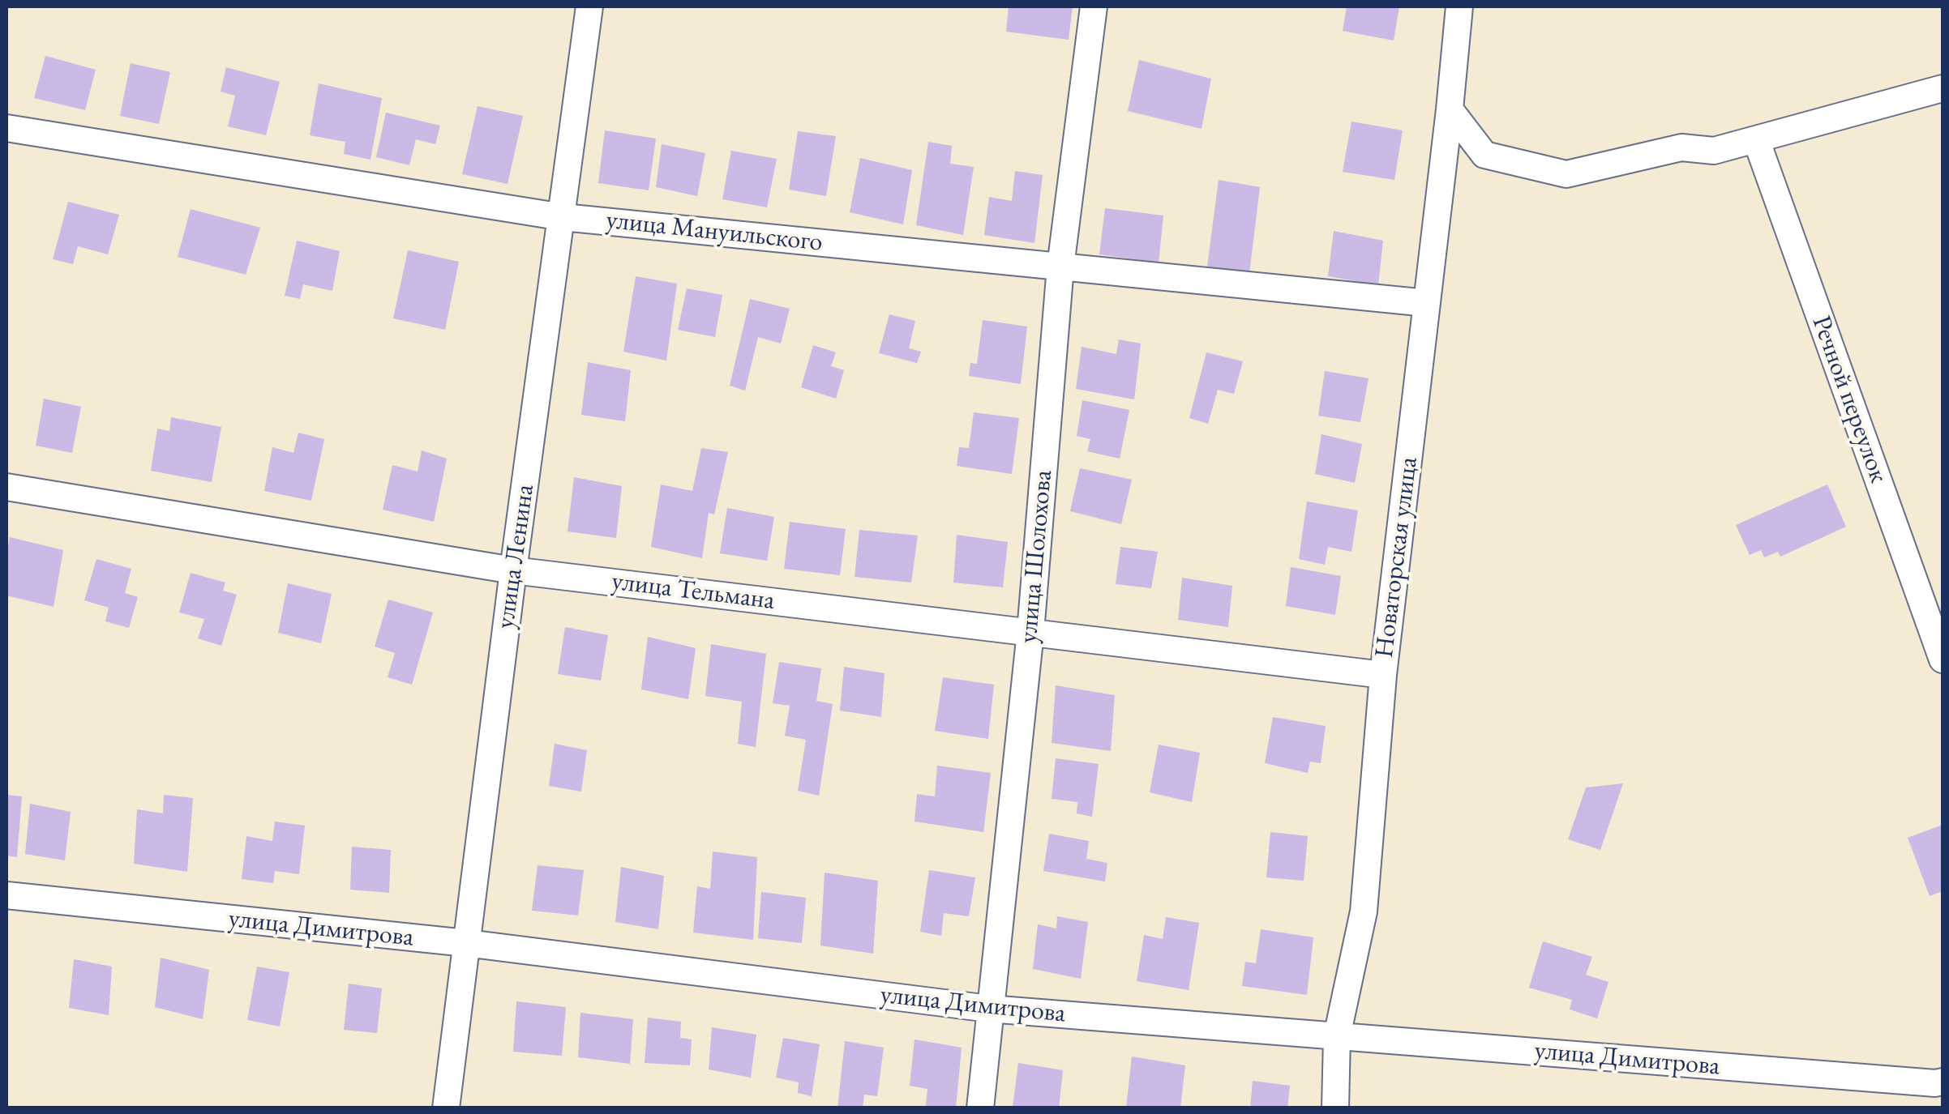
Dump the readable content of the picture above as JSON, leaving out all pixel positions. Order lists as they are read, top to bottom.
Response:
{
  "streets": {
    "street": [
      "улица Мануильского",
      "Речной переулок",
      "улица Ленина",
      "улица Шолохова",
      "Новаторская улица",
      "улица Тельмана",
      "улица Димитрова"
    ]
  },
  "crossings": [
    ["улица Мануильского", "улица Ленина"],
    ["улица Мануильского", "улица Шолохова"],
    ["улица Мануильского", "Новаторская улица"],
    ["улица Ленина", "улица Тельмана"],
    ["улица Ленина", "улица Димитрова"],
    ["улица Шолохова", "улица Тельмана"],
    ["улица Шолохова", "улица Димитрова"],
    ["Новаторская улица", "улица Тельмана"],
    ["Новаторская улица", "улица Димитрова"]
  ]
}
